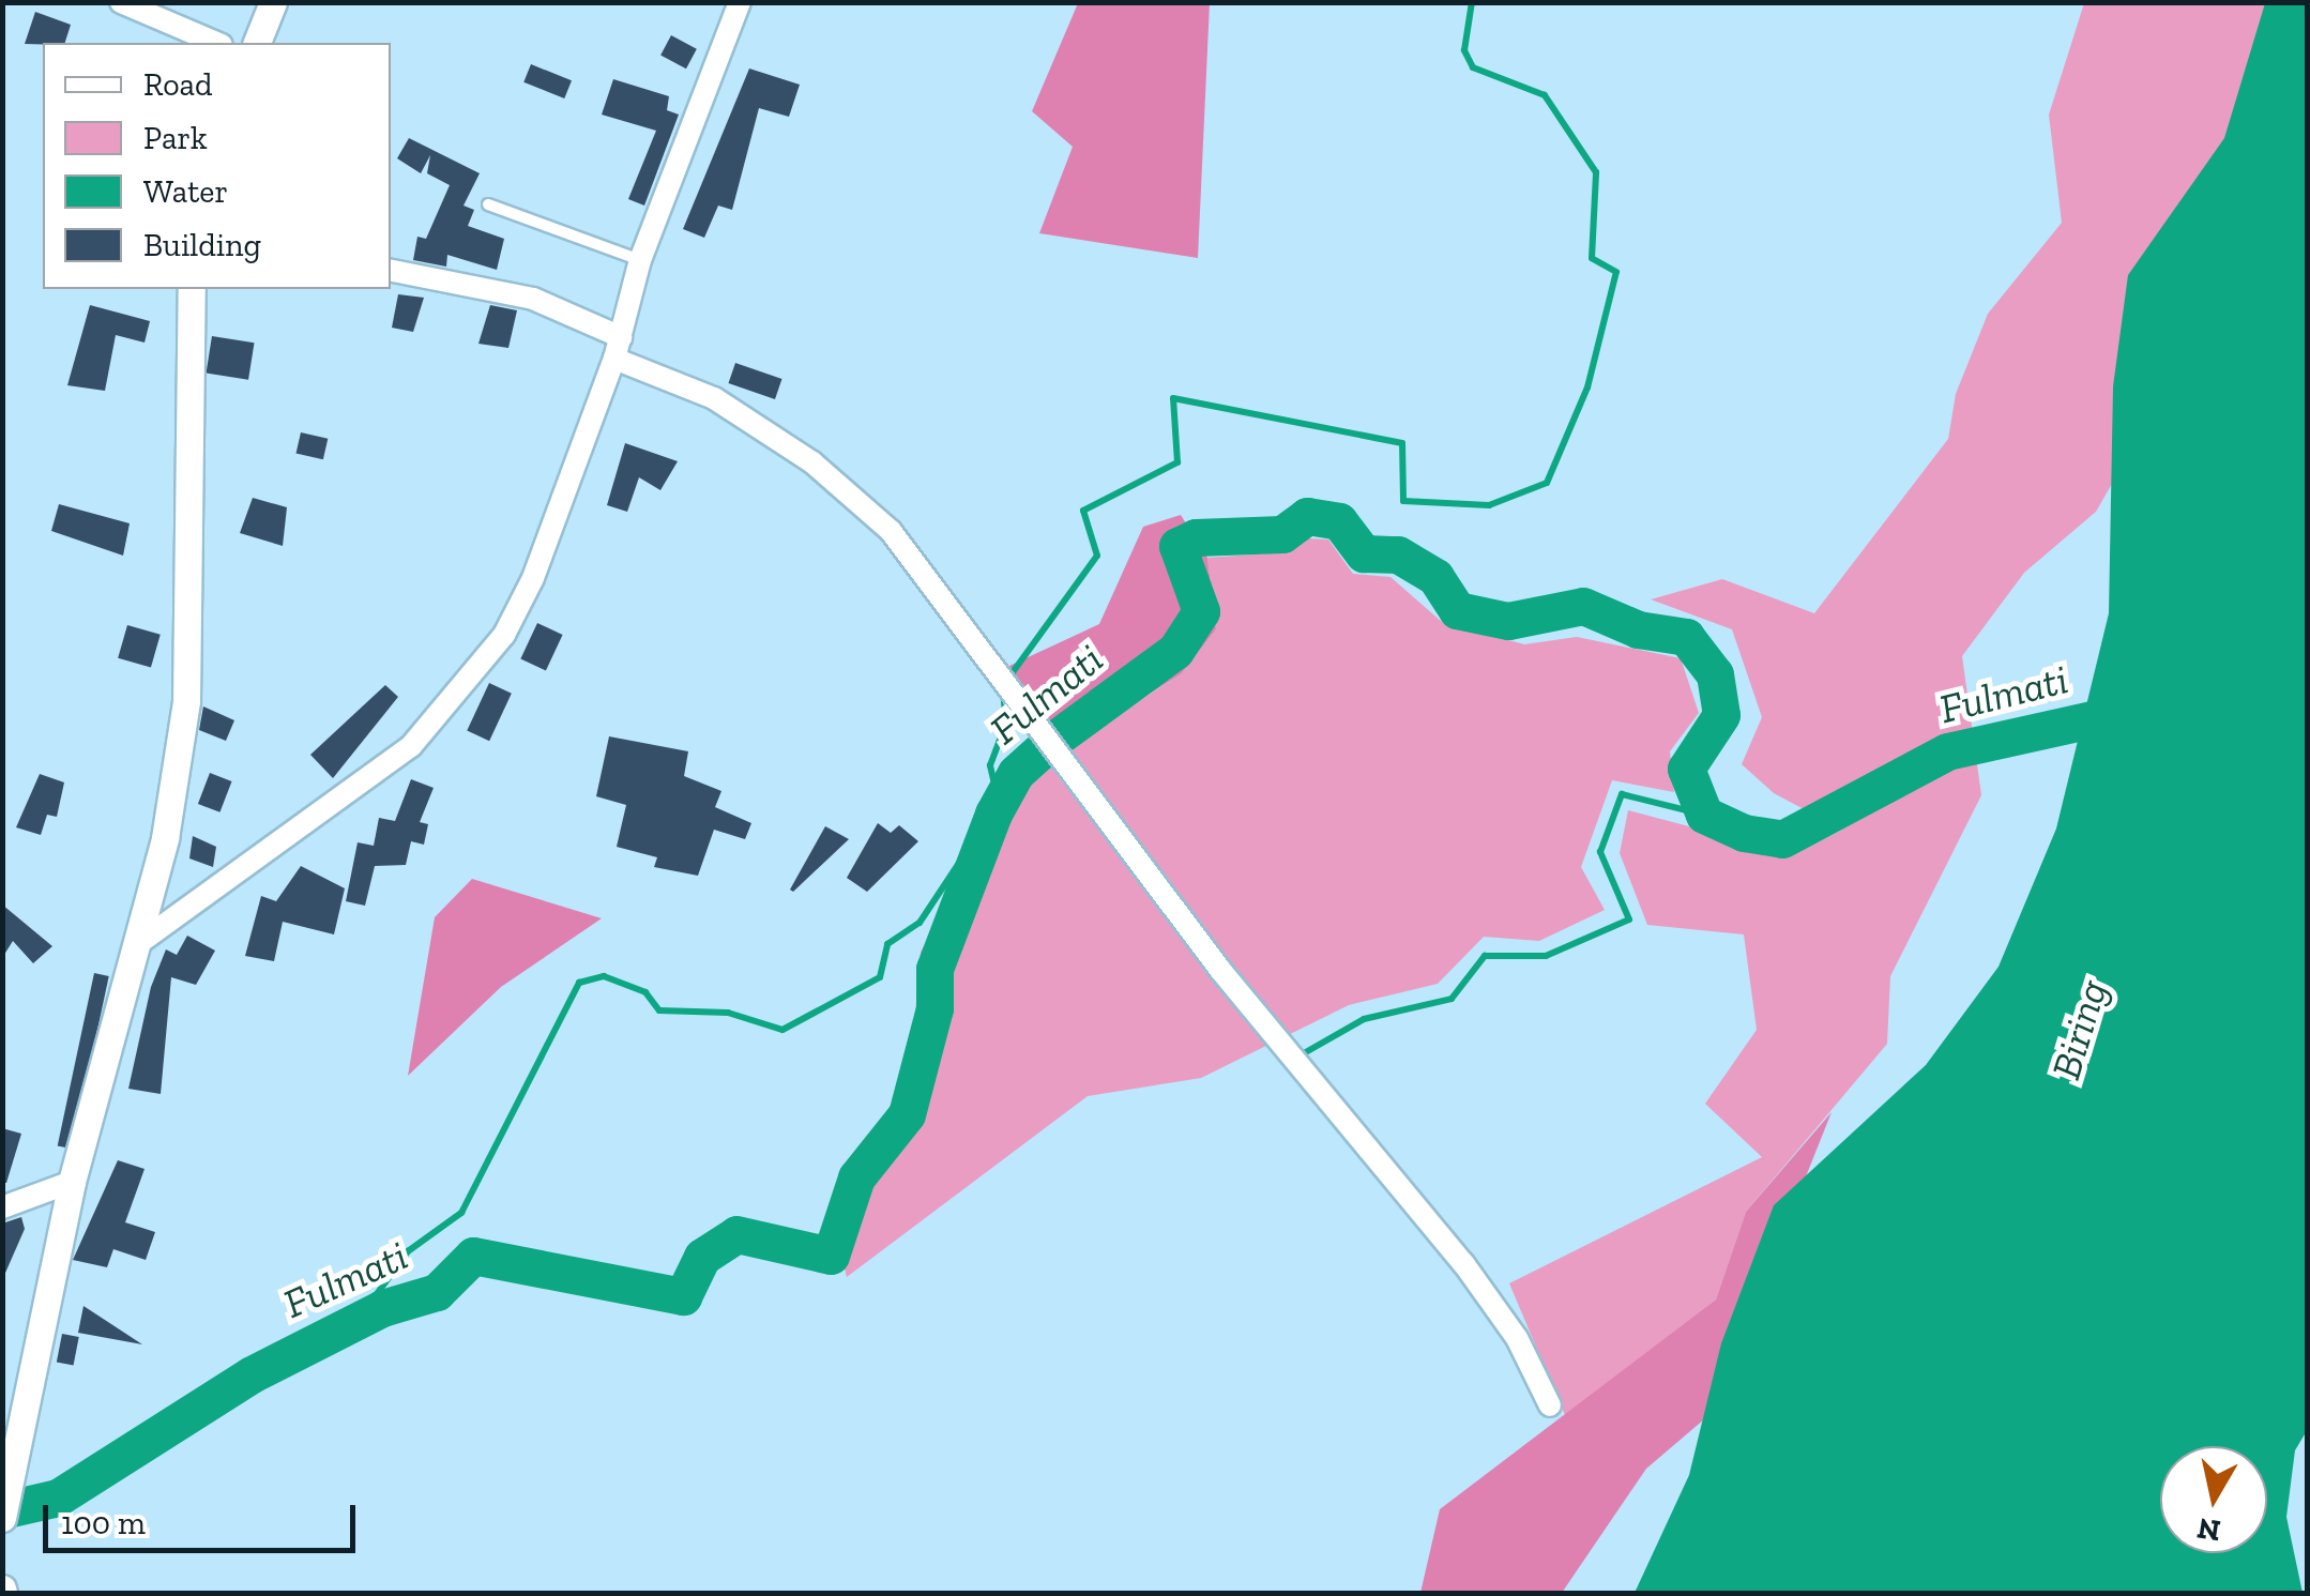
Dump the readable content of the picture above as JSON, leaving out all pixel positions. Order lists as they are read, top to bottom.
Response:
{
  "water": ["Fulmati", "Biring"],
  "legend": [
    "Road",
    "Park",
    "Water",
    "Building"
  ],
  "scale_bar": "100 m",
  "north": "bottom"
}
